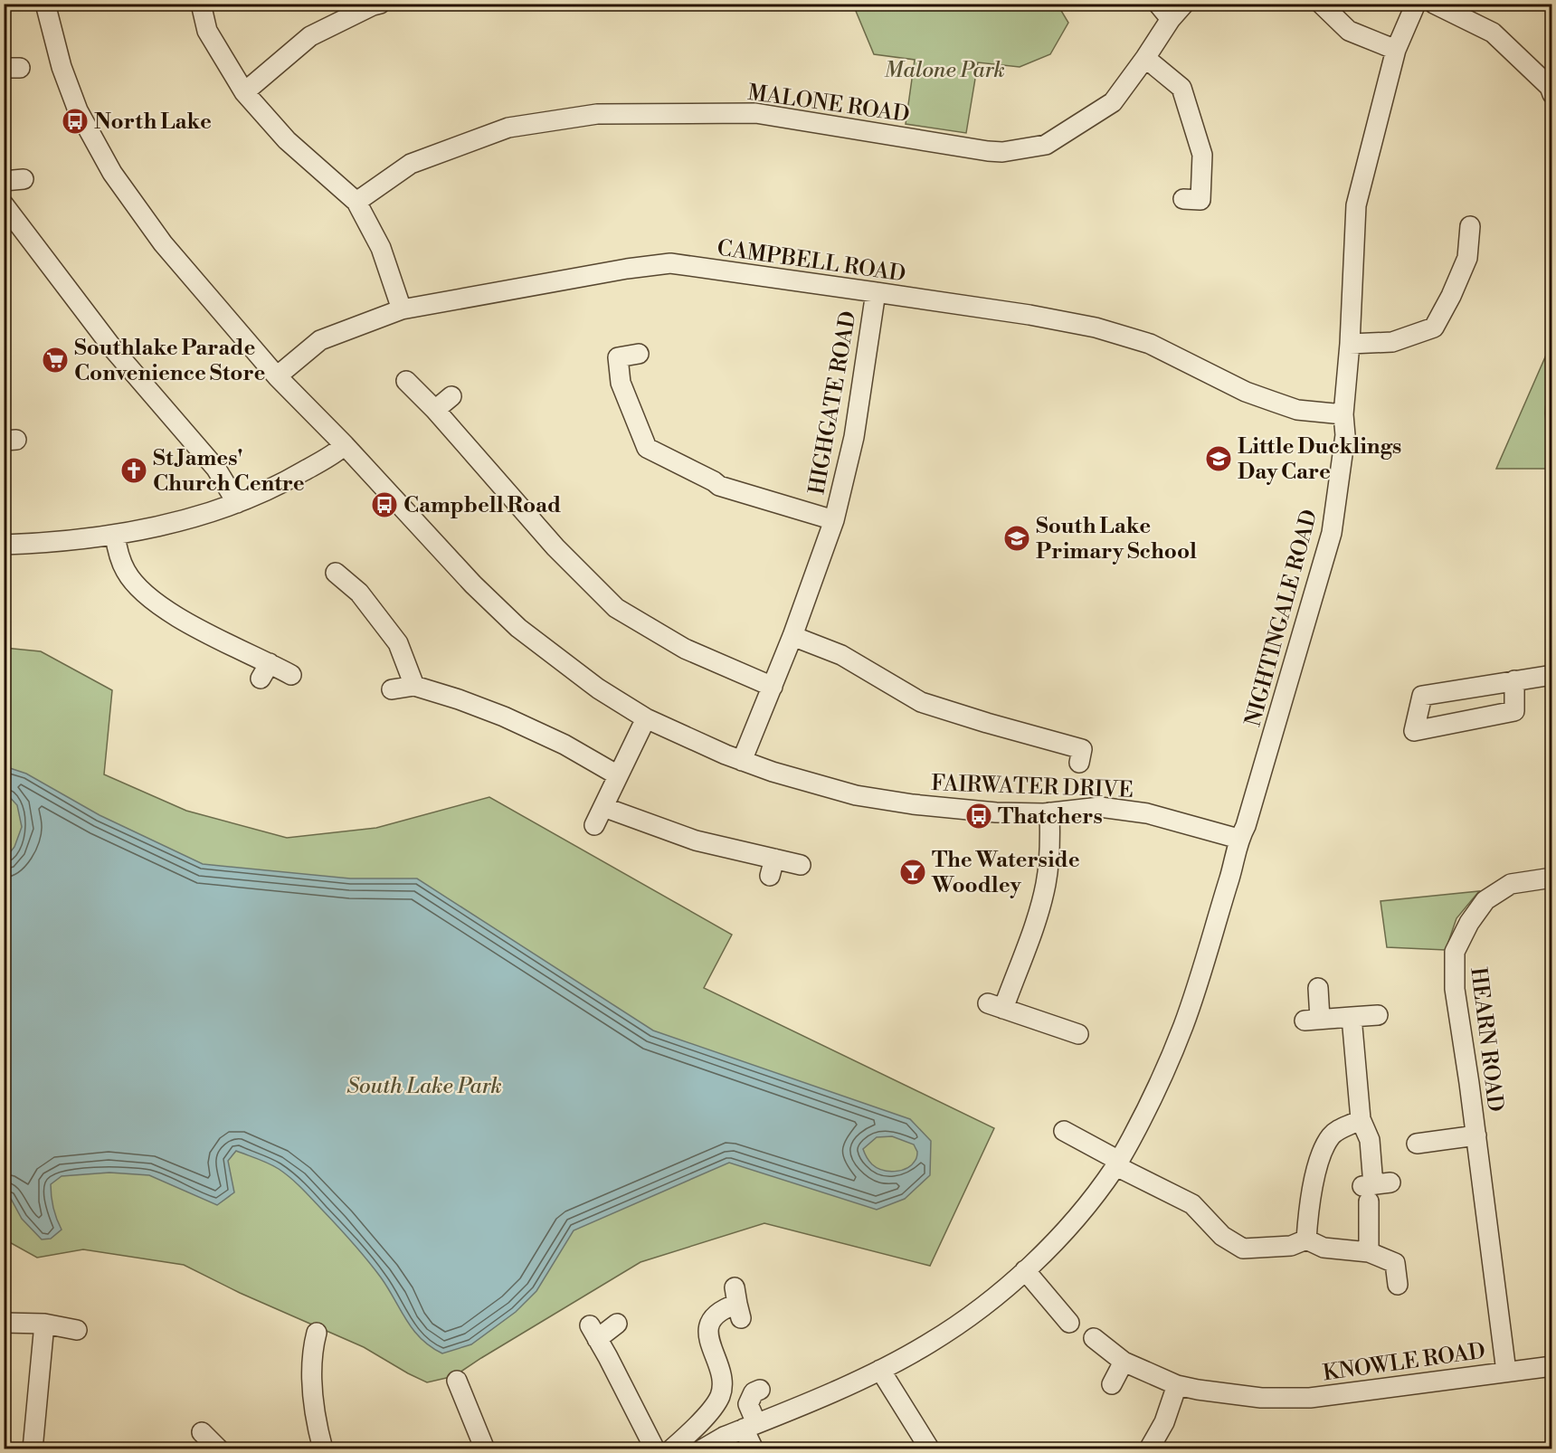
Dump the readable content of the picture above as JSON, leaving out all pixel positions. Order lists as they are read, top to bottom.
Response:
{
  "streets": {
    "street": [
      "MALONE ROAD",
      "CAMPBELL ROAD",
      "HIGHGATE ROAD",
      "NIGHTINGALE ROAD",
      "FAIRWATER DRIVE",
      "HEARN ROAD",
      "KNOWLE ROAD"
    ]
  },
  "crossings": [
    ["CAMPBELL ROAD", "HIGHGATE ROAD"],
    ["CAMPBELL ROAD", "NIGHTINGALE ROAD"],
    ["CAMPBELL ROAD", "FAIRWATER DRIVE"],
    ["HIGHGATE ROAD", "FAIRWATER DRIVE"],
    ["NIGHTINGALE ROAD", "FAIRWATER DRIVE"],
    ["HEARN ROAD", "KNOWLE ROAD"]
  ],
  "parks": ["Malone Park", "South Lake Park"],
  "places": {
    "bus stop": ["North Lake", "Campbell Road", "Thatchers"],
    "supermarket": ["Southlake Parade Convenience Store"],
    "school or university": ["Little Ducklings Day Care", "South Lake Primary School"],
    "church": ["St James' Church Centre"],
    "bar": ["The Waterside Woodley"]
  }
}
